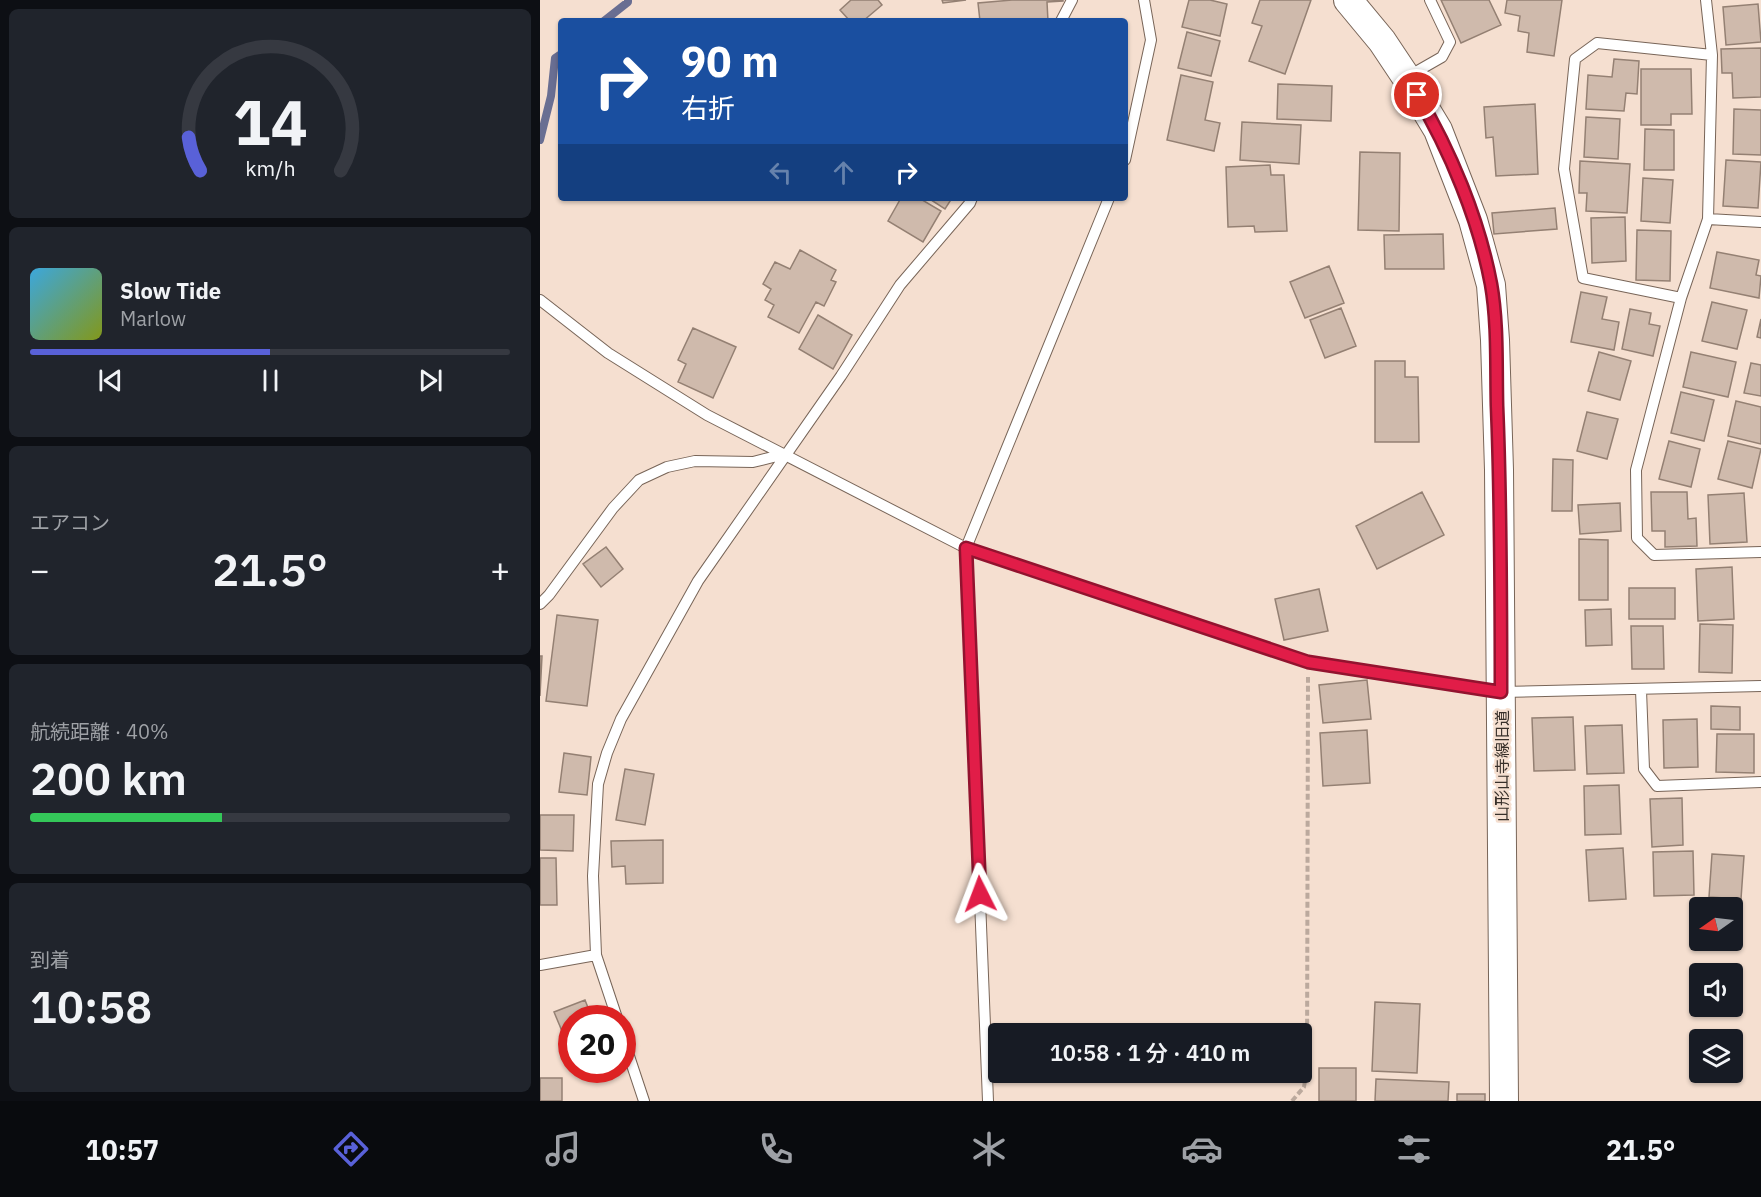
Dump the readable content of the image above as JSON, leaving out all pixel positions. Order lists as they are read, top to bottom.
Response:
{
  "streets": {
    "street": ["山形山寺線旧道"]
  },
  "north": "left",
  "page": {
    "turn": ["90 m", "右折"],
    "song": ["Slow Tide", "Marlow"],
    "tile": [
      "エアコン",
      ["航続距離 · 40%", "200 km"],
      ["到着", "10:58"]
    ],
    "heat": ["−", "21.5°", "+"],
    "limit": "20",
    "trip": "10:58 · 1 分 · 410 m",
    "tabs": ["10:57", "21.5°"],
    "gauge": ["14", "km/h"]
  }
}
